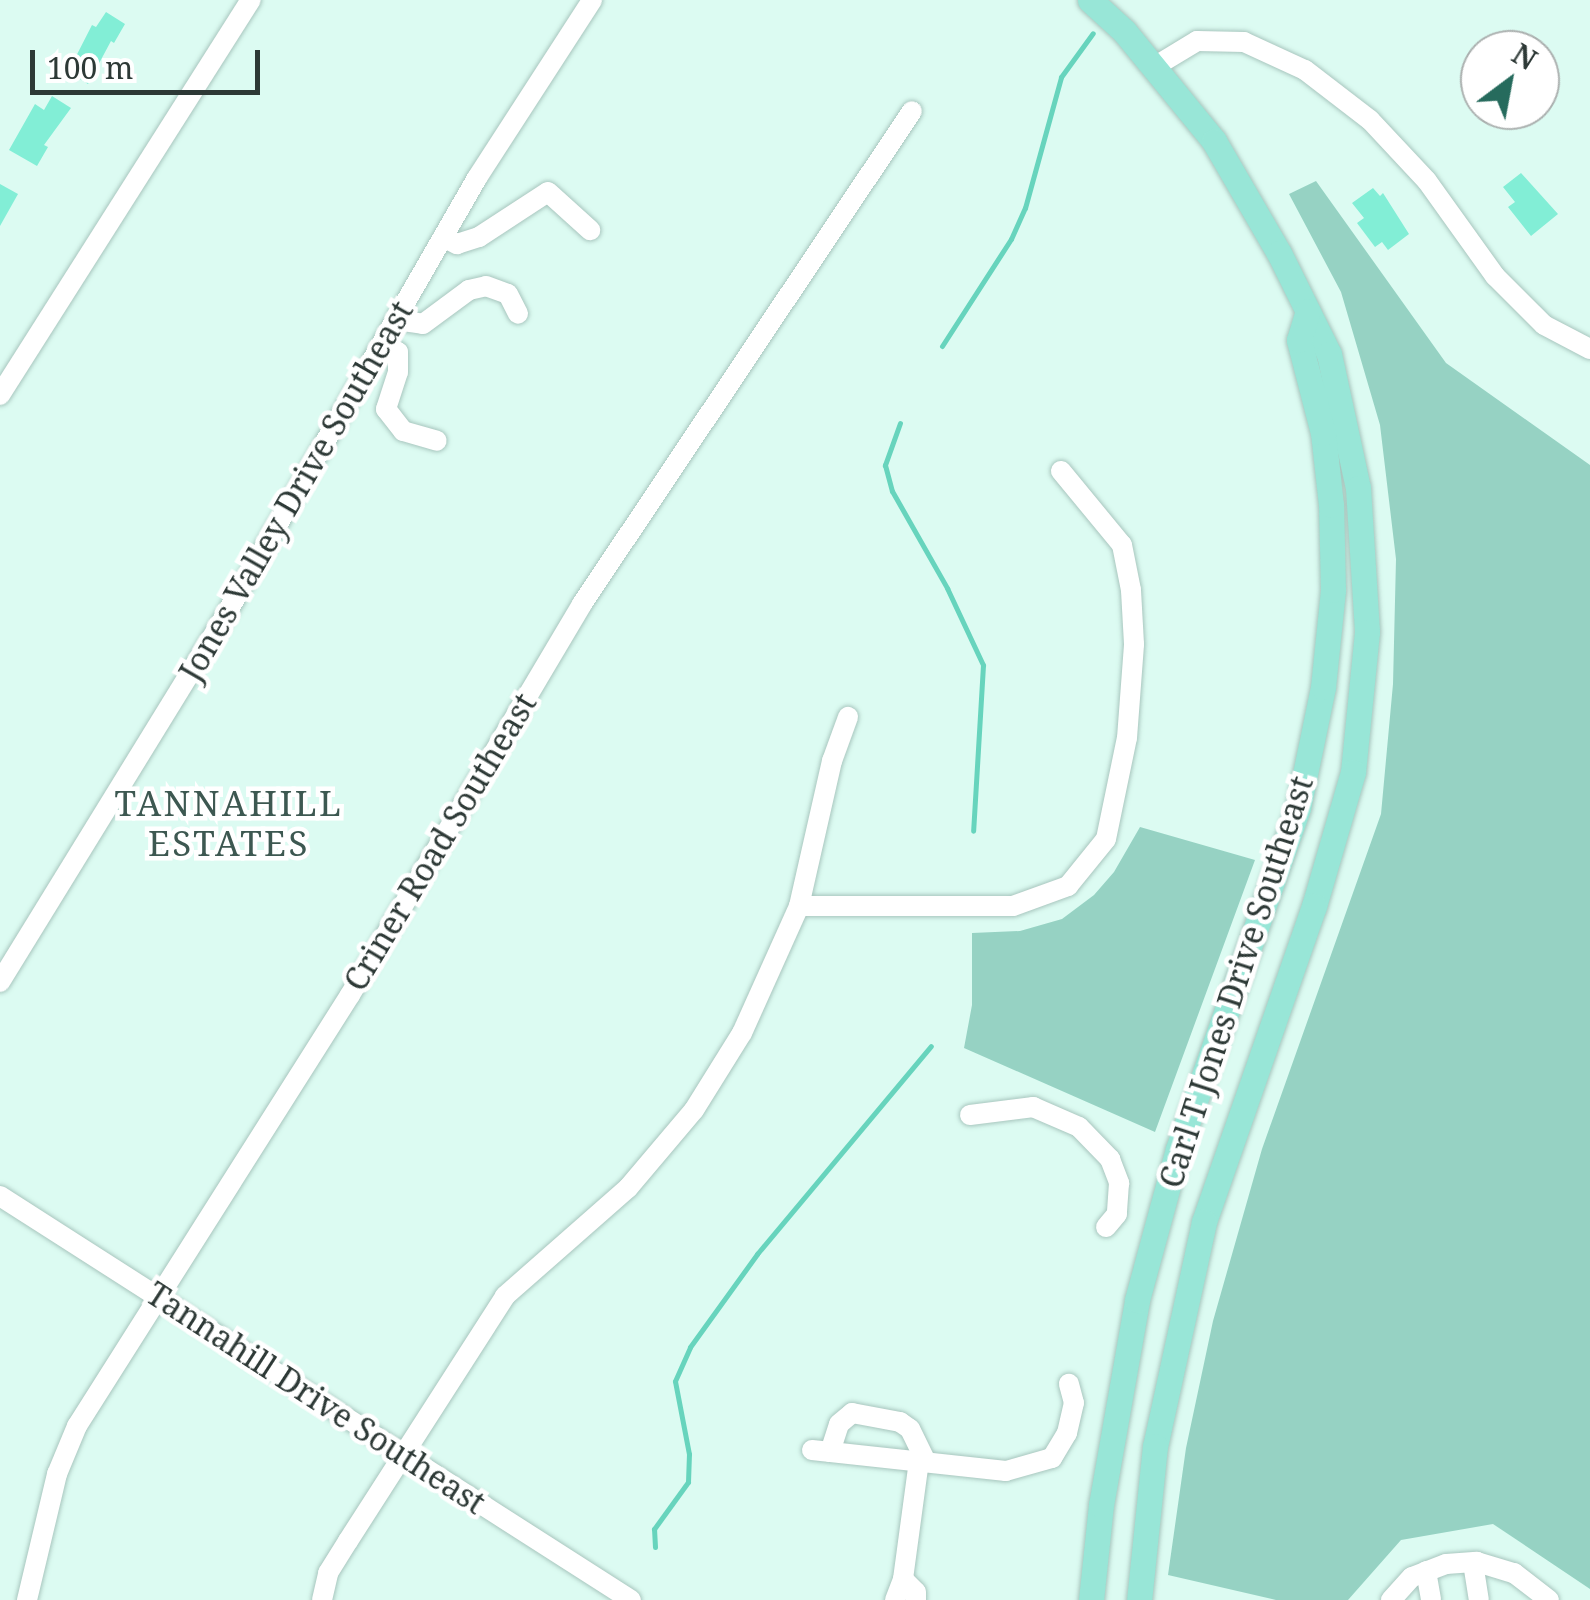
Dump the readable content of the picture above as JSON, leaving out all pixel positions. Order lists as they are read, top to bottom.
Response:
{
  "streets": {
    "main road": ["Carl T Jones Drive Southeast"],
    "street": ["Jones Valley Drive Southeast", "Criner Road Southeast", "Tannahill Drive Southeast"]
  },
  "crossings": [
    ["Criner Road Southeast", "Tannahill Drive Southeast"]
  ],
  "districts": ["TANNAHILL ESTATES"],
  "scale_bar": "100 m",
  "north": "top right"
}
